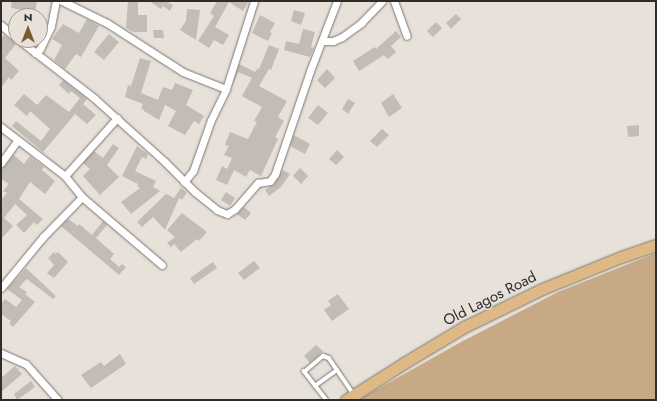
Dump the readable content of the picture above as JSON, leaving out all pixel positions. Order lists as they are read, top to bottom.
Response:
{
  "streets": {
    "main road": ["Old Lagos Road"]
  },
  "north": "top"
}
